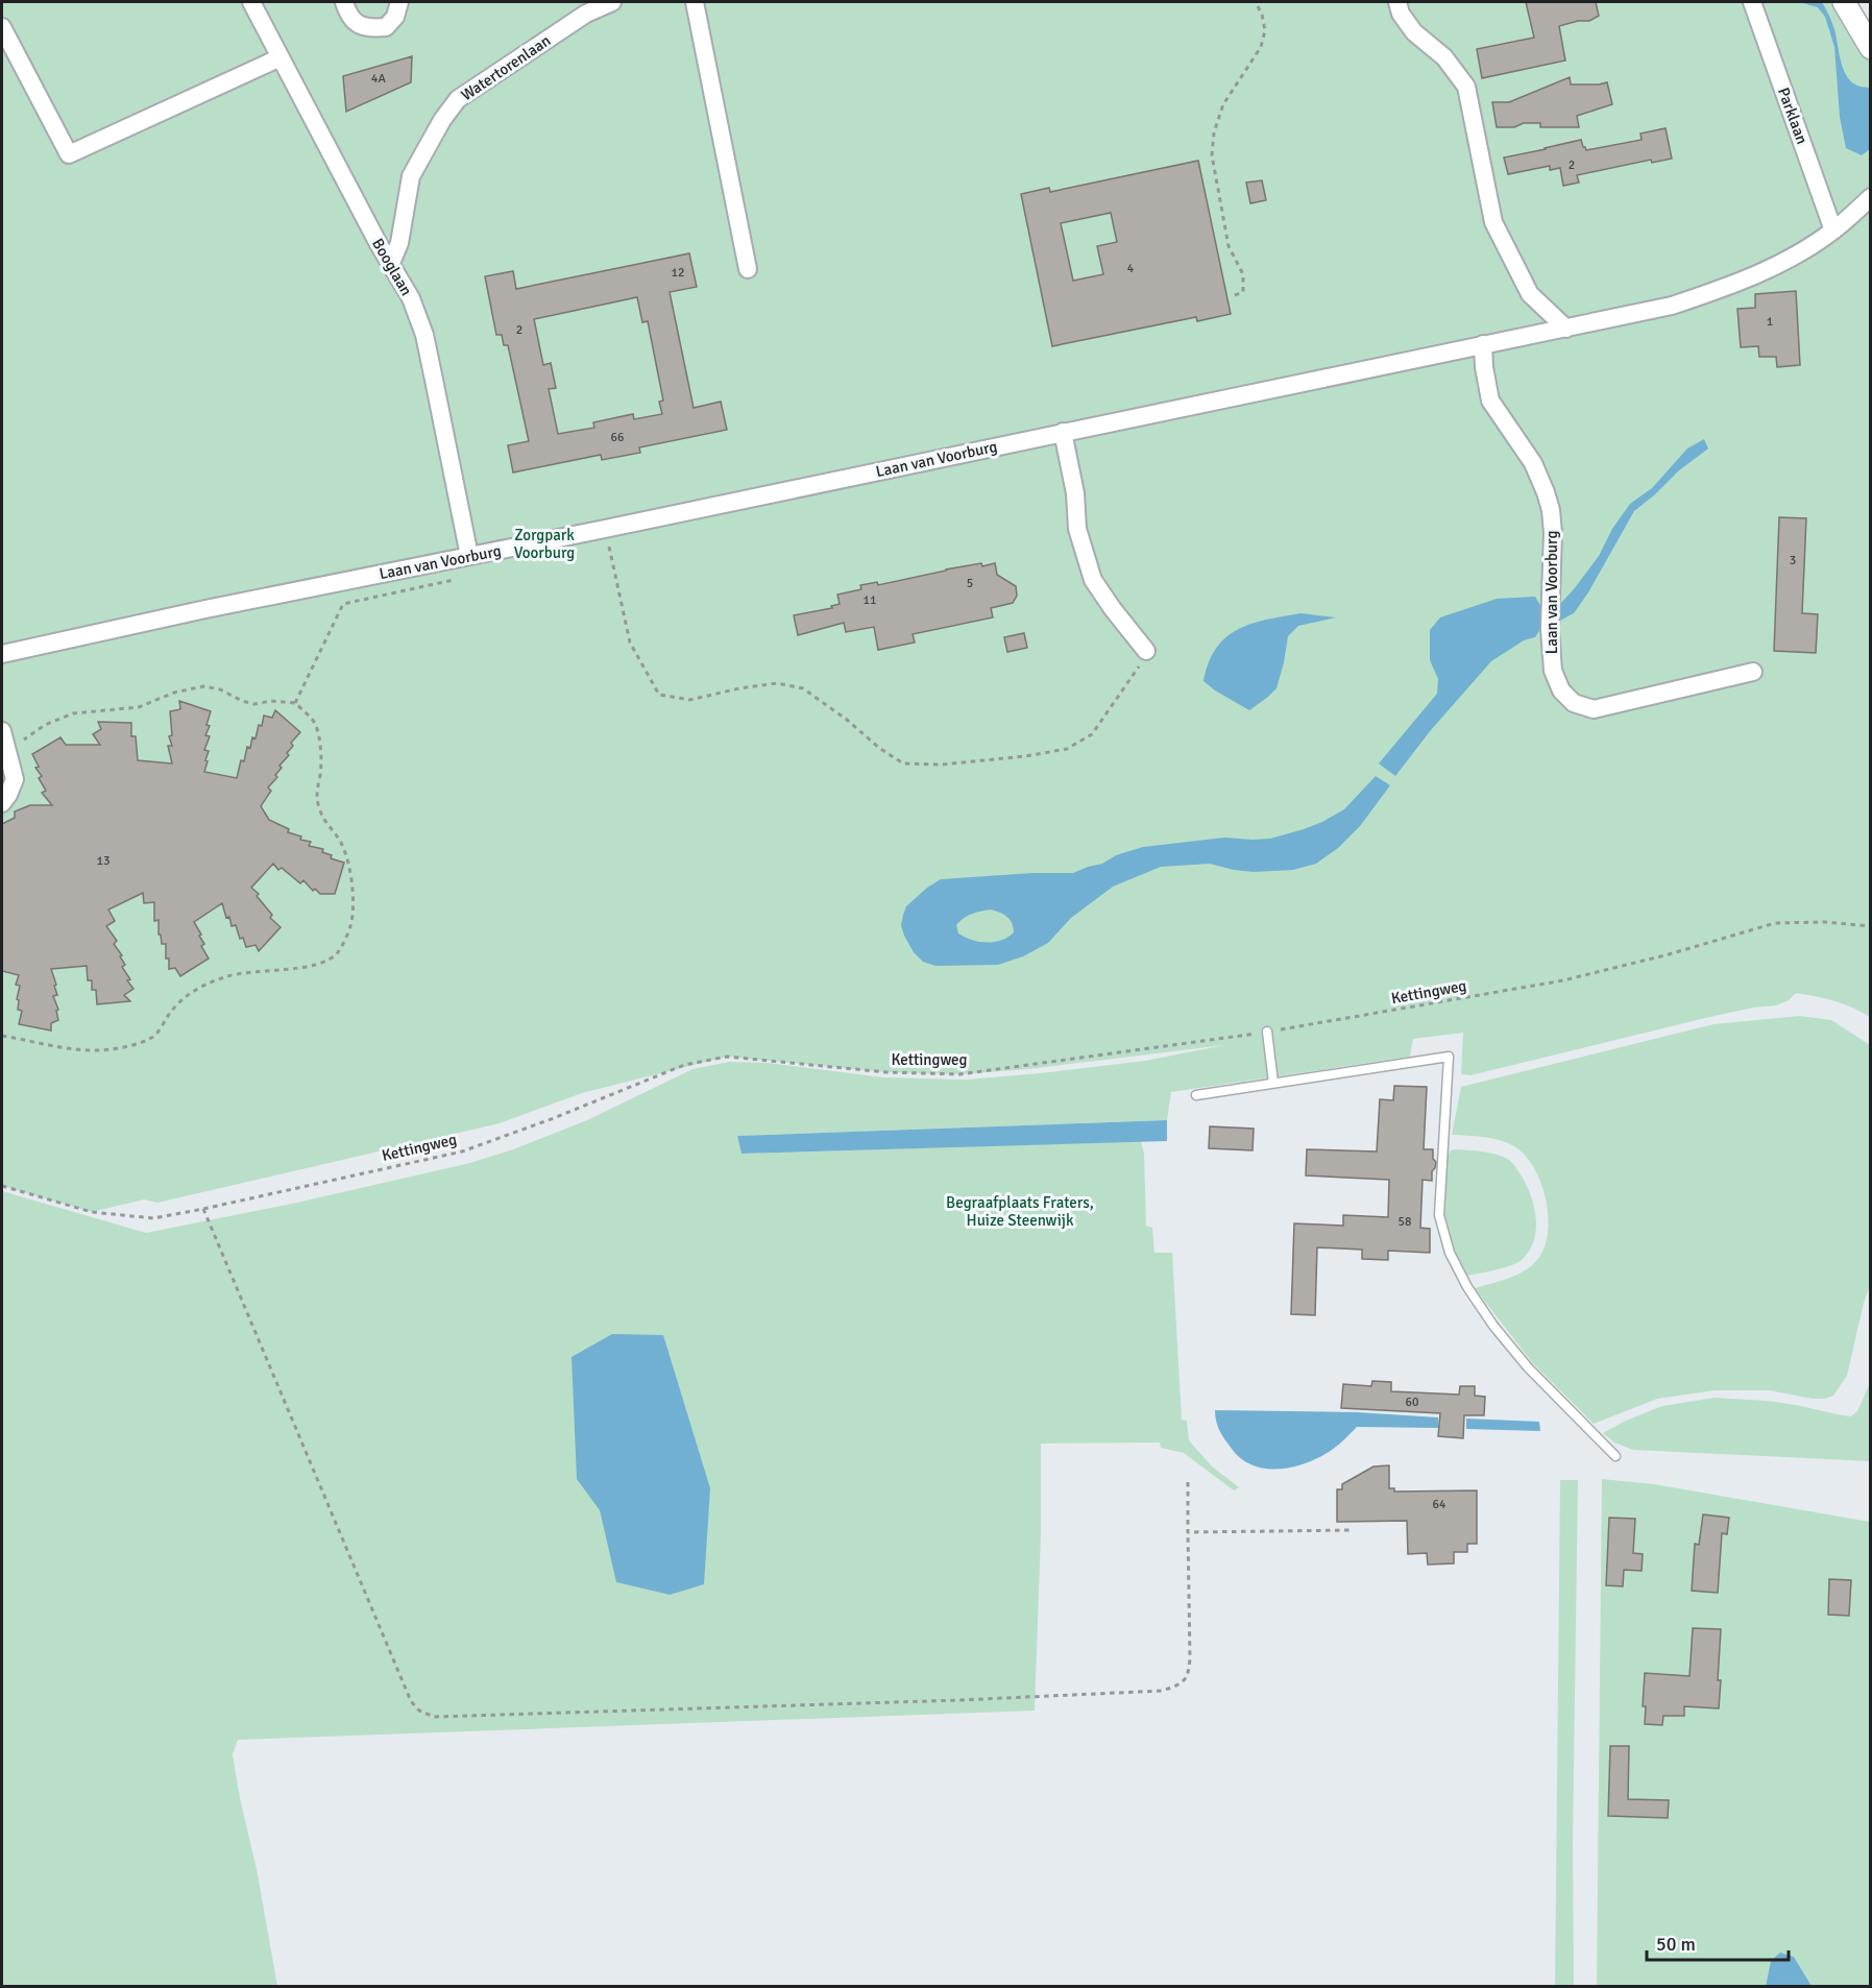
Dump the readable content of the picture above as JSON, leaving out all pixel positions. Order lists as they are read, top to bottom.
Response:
{
  "streets": {
    "street": [
      "Watertorenlaan",
      "Parklaan",
      "Booglaan",
      "Laan van Voorburg"
    ],
    "path": ["Kettingweg"]
  },
  "crossings": [
    ["Watertorenlaan", "Booglaan"],
    ["Parklaan", "Laan van Voorburg"],
    ["Booglaan", "Laan van Voorburg"]
  ],
  "parks": ["Zorgpark Voorburg", "Begraafplaats Fraters, Huize Steenwijk"],
  "house_numbers": [
    "4A",
    "2",
    "4",
    "12",
    "1",
    "2",
    "66",
    "3",
    "5",
    "11",
    "13",
    "58",
    "60",
    "64"
  ],
  "scale_bar": "50 m"
}
